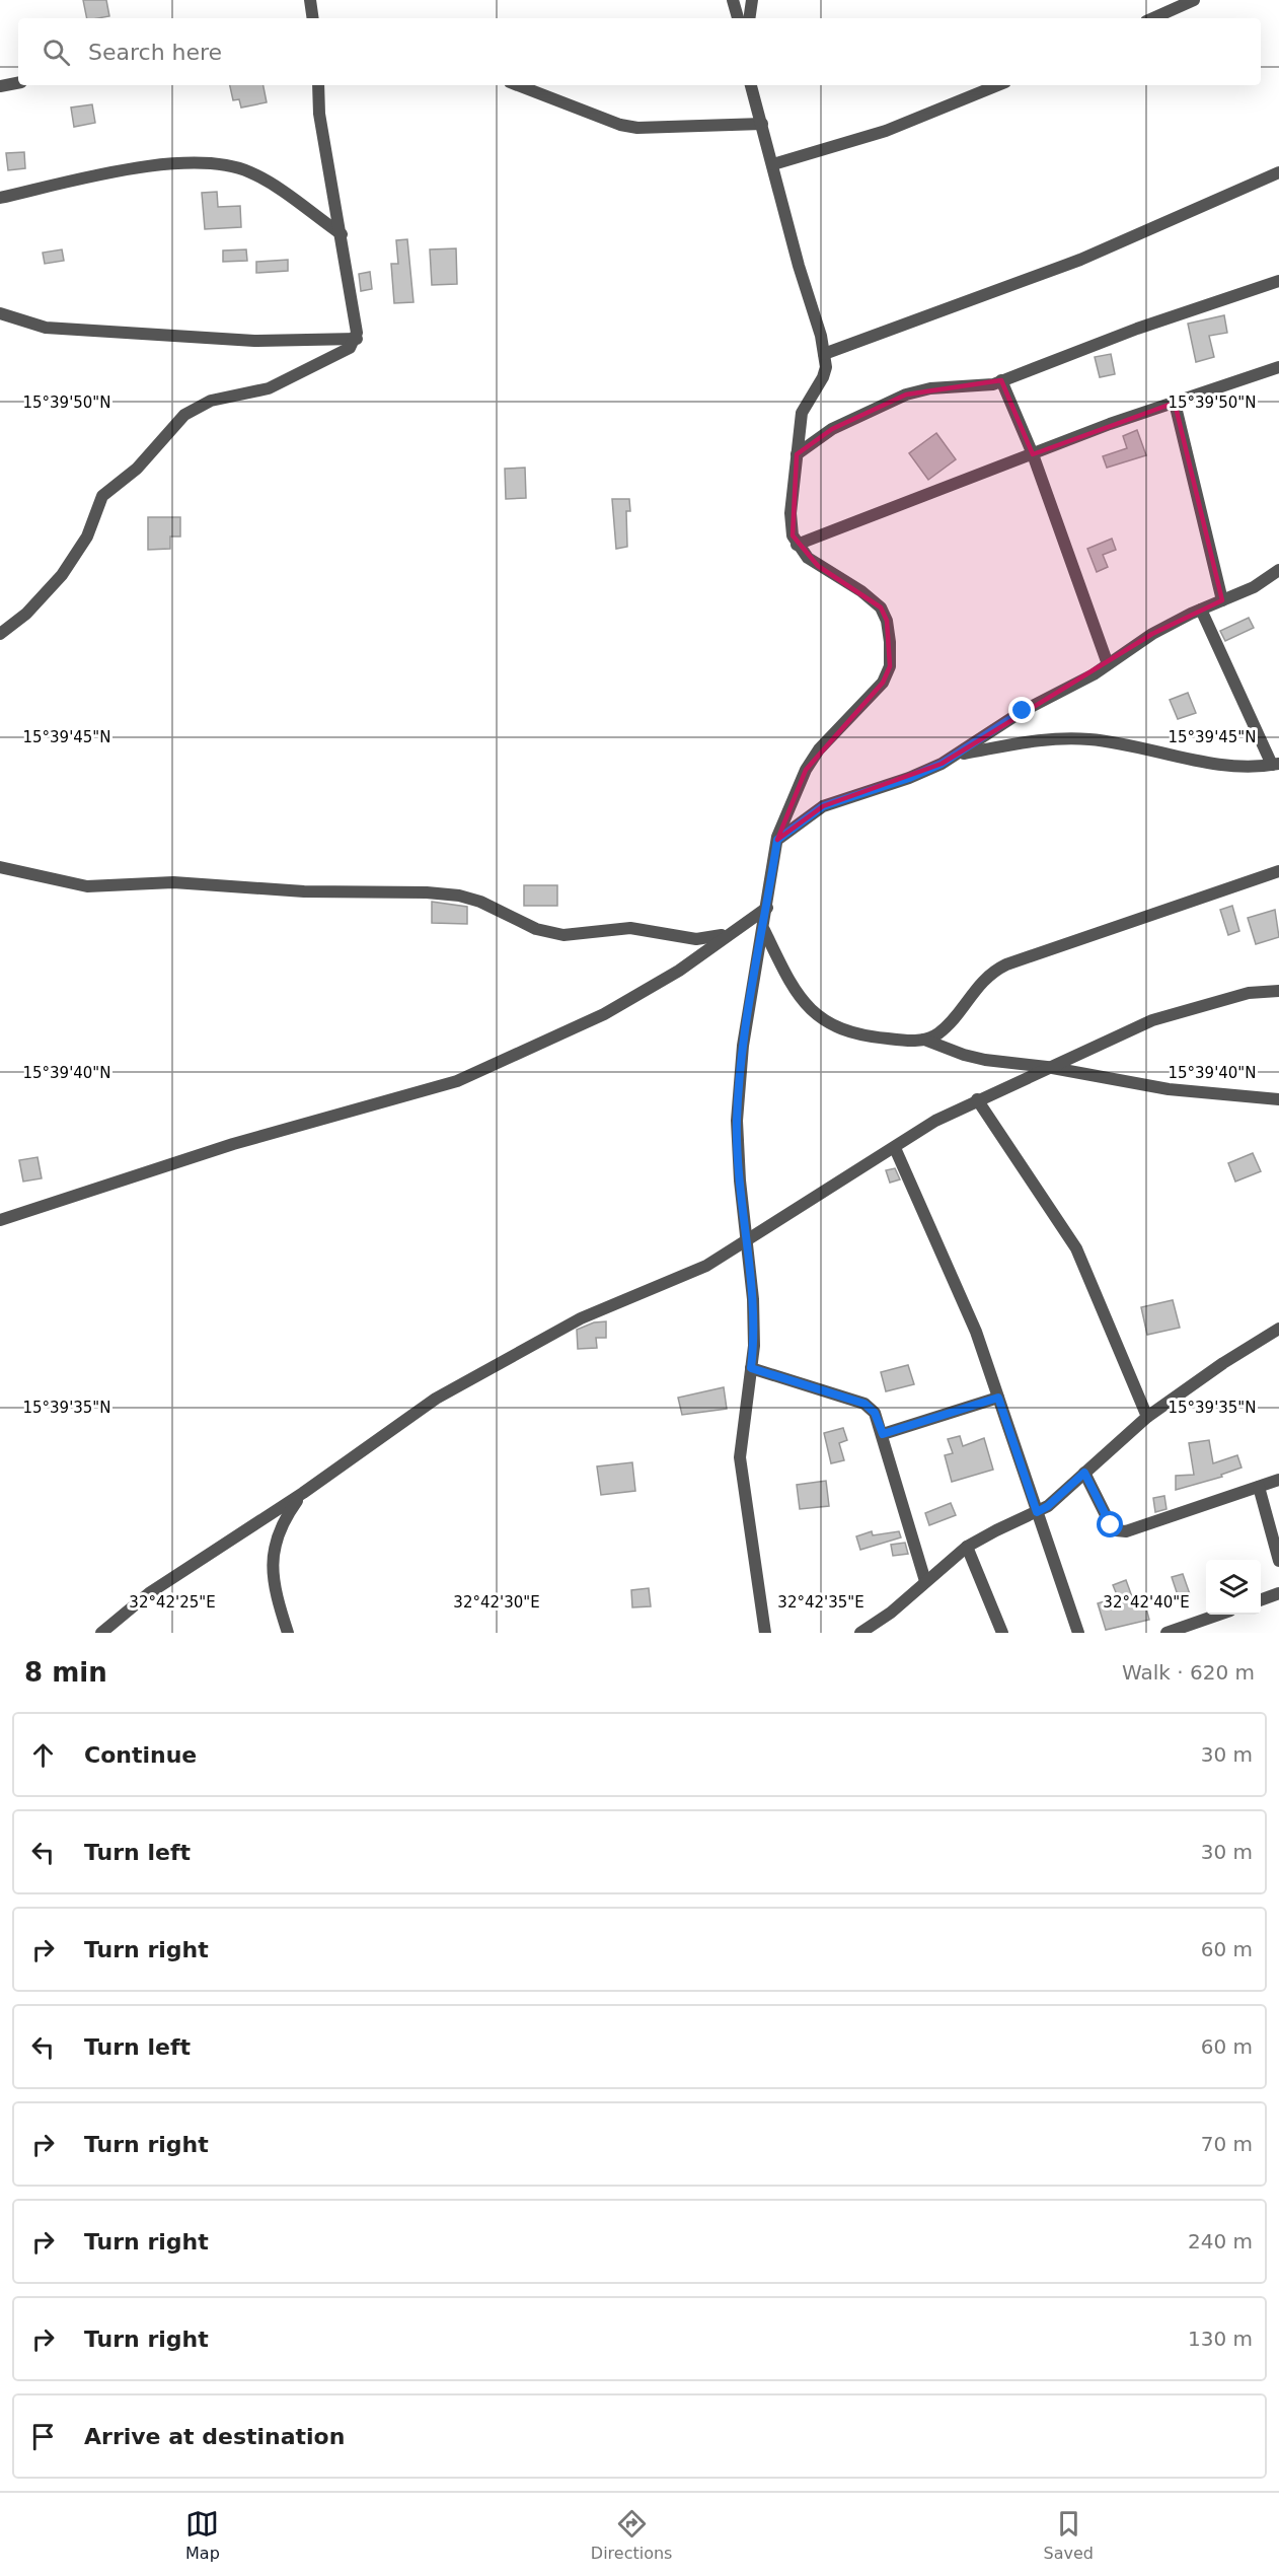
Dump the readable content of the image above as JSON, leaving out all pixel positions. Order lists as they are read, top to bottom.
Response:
{
  "page": {
    "search": "Search here",
    "heading": ["8 min", "Walk · 620 m"],
    "list": [
      ["Continue", "30 m"],
      ["Turn left", "30 m"],
      ["Turn right", "60 m"],
      ["Turn left", "60 m"],
      ["Turn right", "70 m"],
      ["Turn right", "240 m"],
      ["Turn right", "130 m"],
      "Arrive at destination"
    ],
    "nav": ["Map", "Directions", "Saved"]
  },
  "coordinates": [
    "15°39'50\"N",
    "15°39'45\"N",
    "15°39'40\"N",
    "15°39'35\"N",
    "32°42'25\"E",
    "32°42'30\"E",
    "32°42'35\"E",
    "32°42'40\"E"
  ]
}
